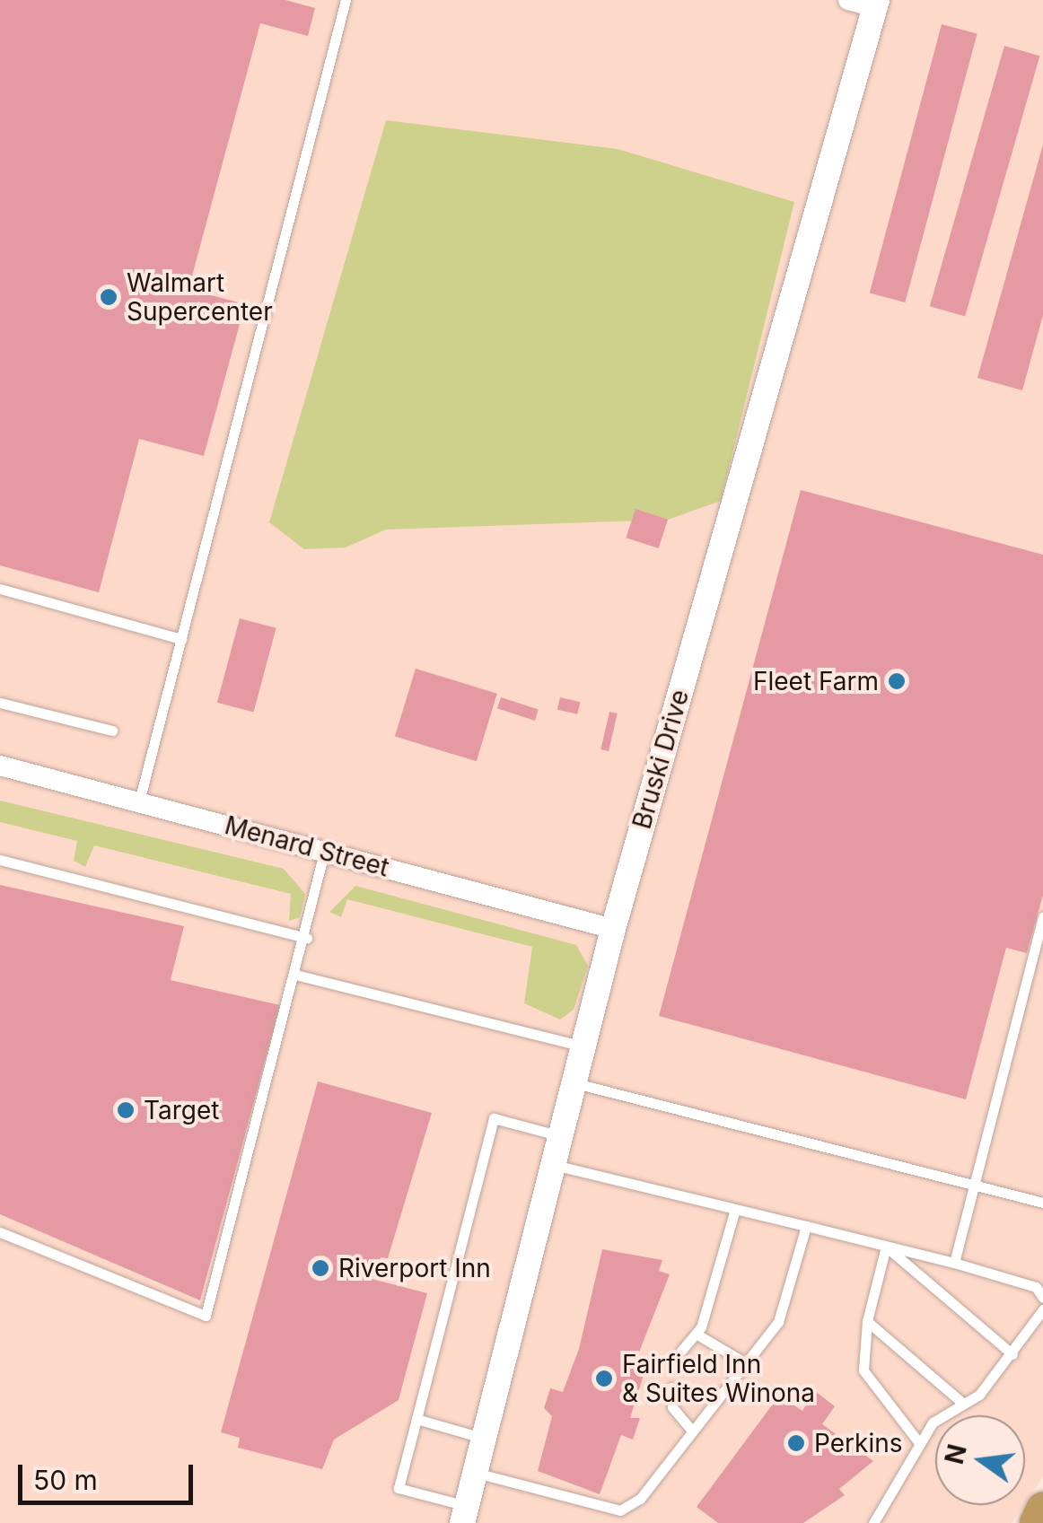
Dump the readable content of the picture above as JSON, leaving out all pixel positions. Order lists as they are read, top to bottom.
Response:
{
  "streets": {
    "street": ["Bruski Drive", "Menard Street"]
  },
  "crossings": [
    ["Bruski Drive", "Menard Street"]
  ],
  "places": [
    "Walmart Supercenter",
    "Fleet Farm",
    "Target",
    "Riverport Inn",
    "Fairfield Inn & Suites Winona",
    "Perkins"
  ],
  "scale_bar": "50 m",
  "north": "left"
}
